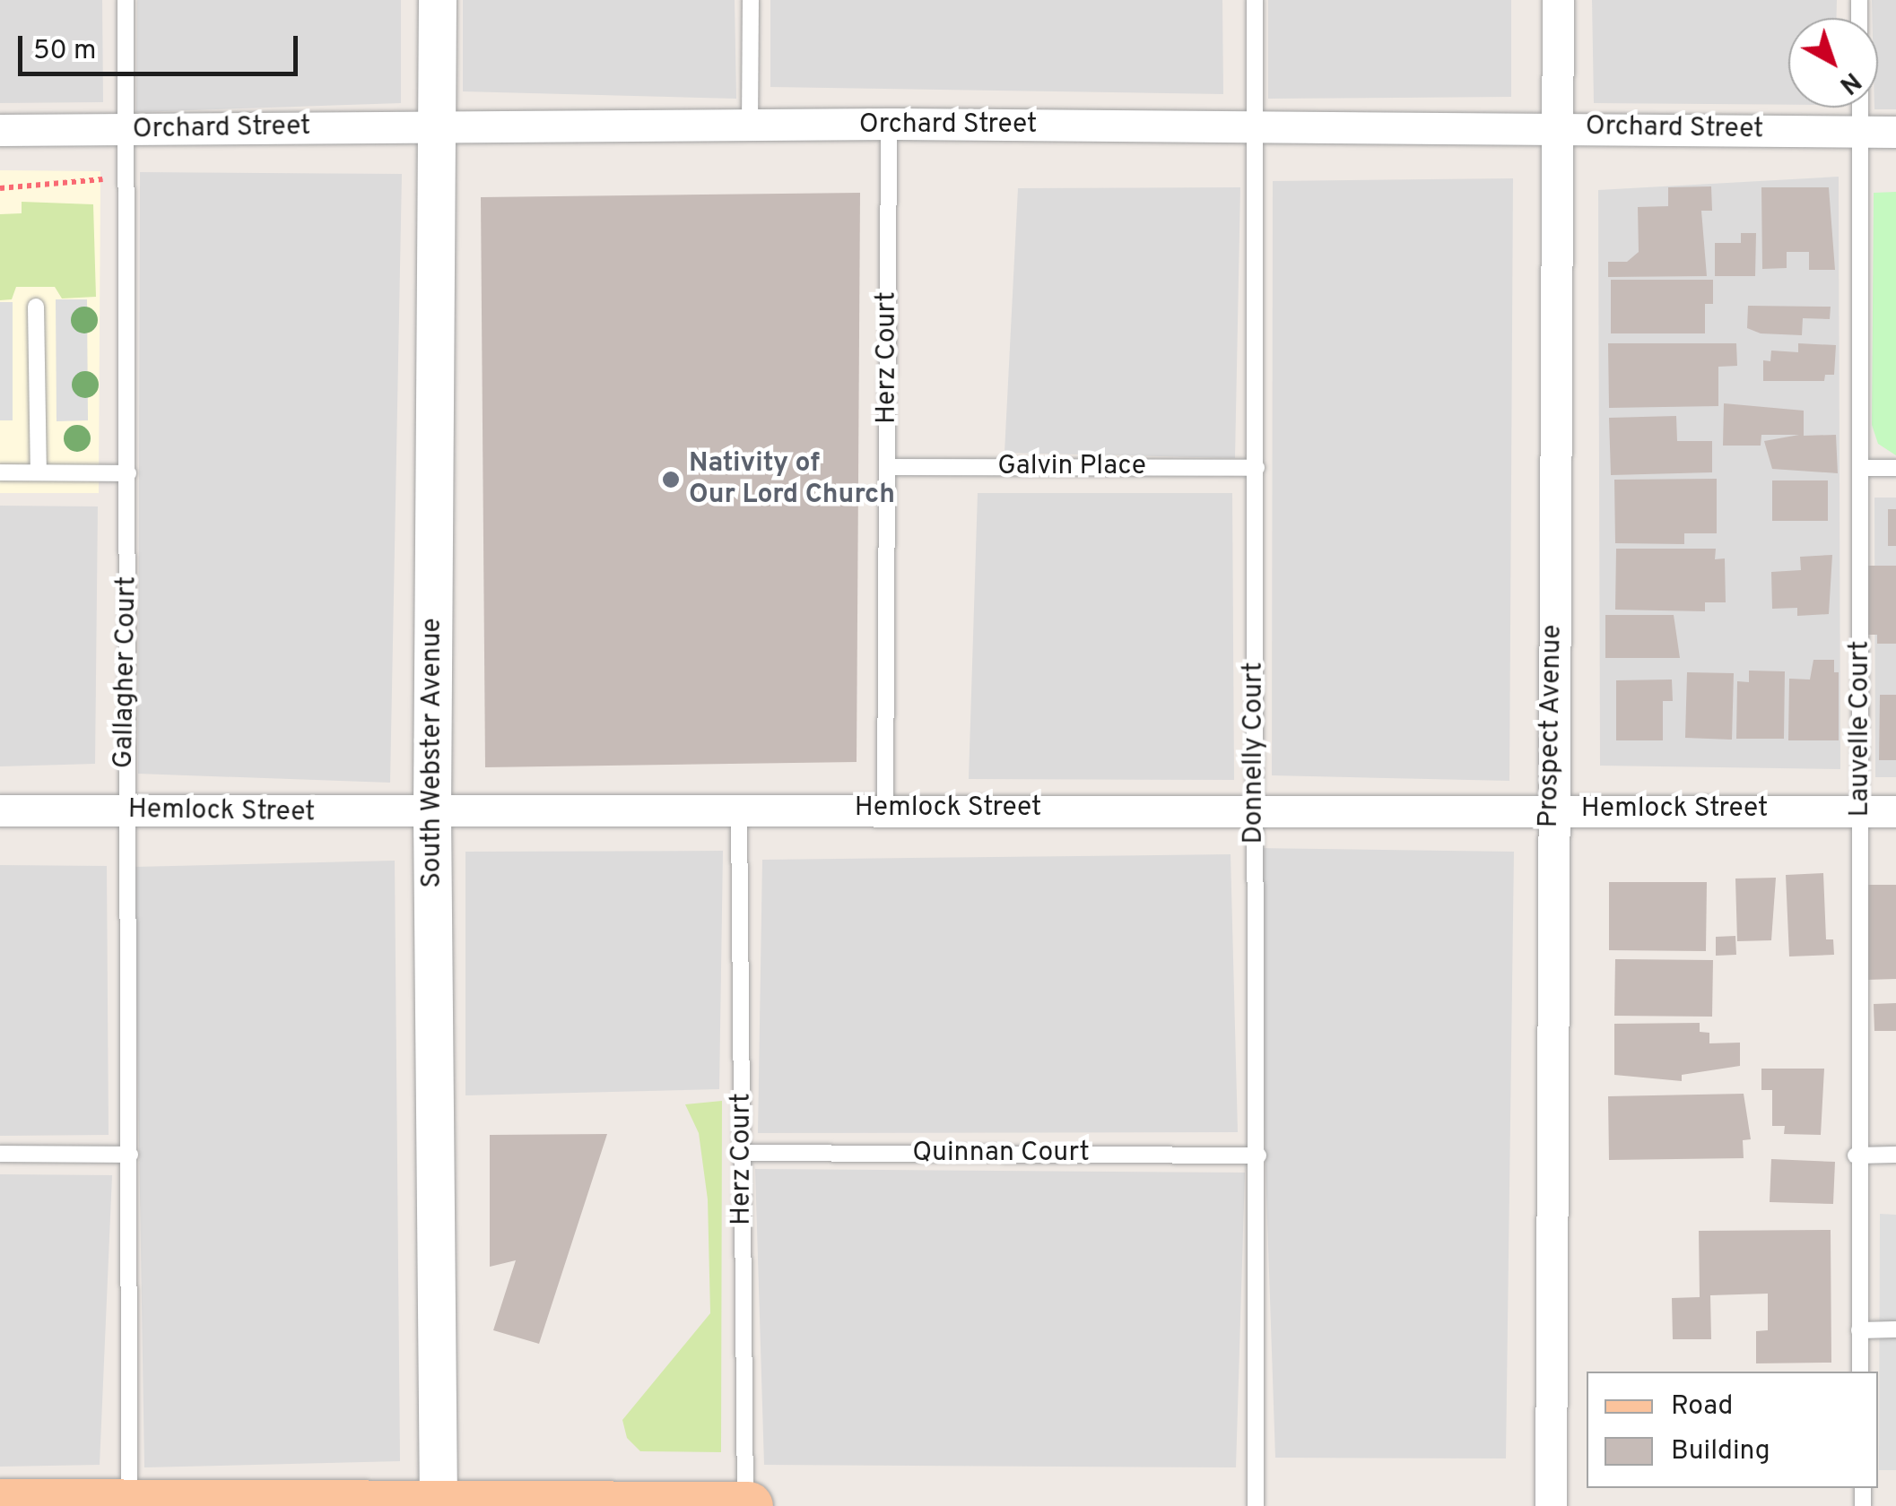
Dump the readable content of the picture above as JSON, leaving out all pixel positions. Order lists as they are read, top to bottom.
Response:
{
  "streets": {
    "street": [
      "Orchard Street",
      "Prospect Avenue",
      "South Webster Avenue",
      "Hemlock Street"
    ],
    "lane": [
      "Herz Court",
      "Galvin Place",
      "Gallagher Court",
      "Lauvelle Court",
      "Donnelly Court",
      "Quinnan Court"
    ]
  },
  "crossings": [
    ["Orchard Street", "Herz Court"],
    ["Orchard Street", "Gallagher Court"],
    ["Orchard Street", "Prospect Avenue"],
    ["Orchard Street", "Lauvelle Court"],
    ["Orchard Street", "South Webster Avenue"],
    ["Orchard Street", "Donnelly Court"],
    ["Herz Court", "Galvin Place"],
    ["Herz Court", "Hemlock Street"],
    ["Herz Court", "Quinnan Court"],
    ["Galvin Place", "Donnelly Court"],
    ["Gallagher Court", "Hemlock Street"],
    ["Prospect Avenue", "Hemlock Street"],
    ["Lauvelle Court", "Hemlock Street"],
    ["South Webster Avenue", "Hemlock Street"],
    ["Donnelly Court", "Hemlock Street"],
    ["Donnelly Court", "Quinnan Court"]
  ],
  "places": ["Nativity of Our Lord Church"],
  "legend": ["Road", "Building"],
  "scale_bar": "50 m",
  "north": "bottom right"
}
